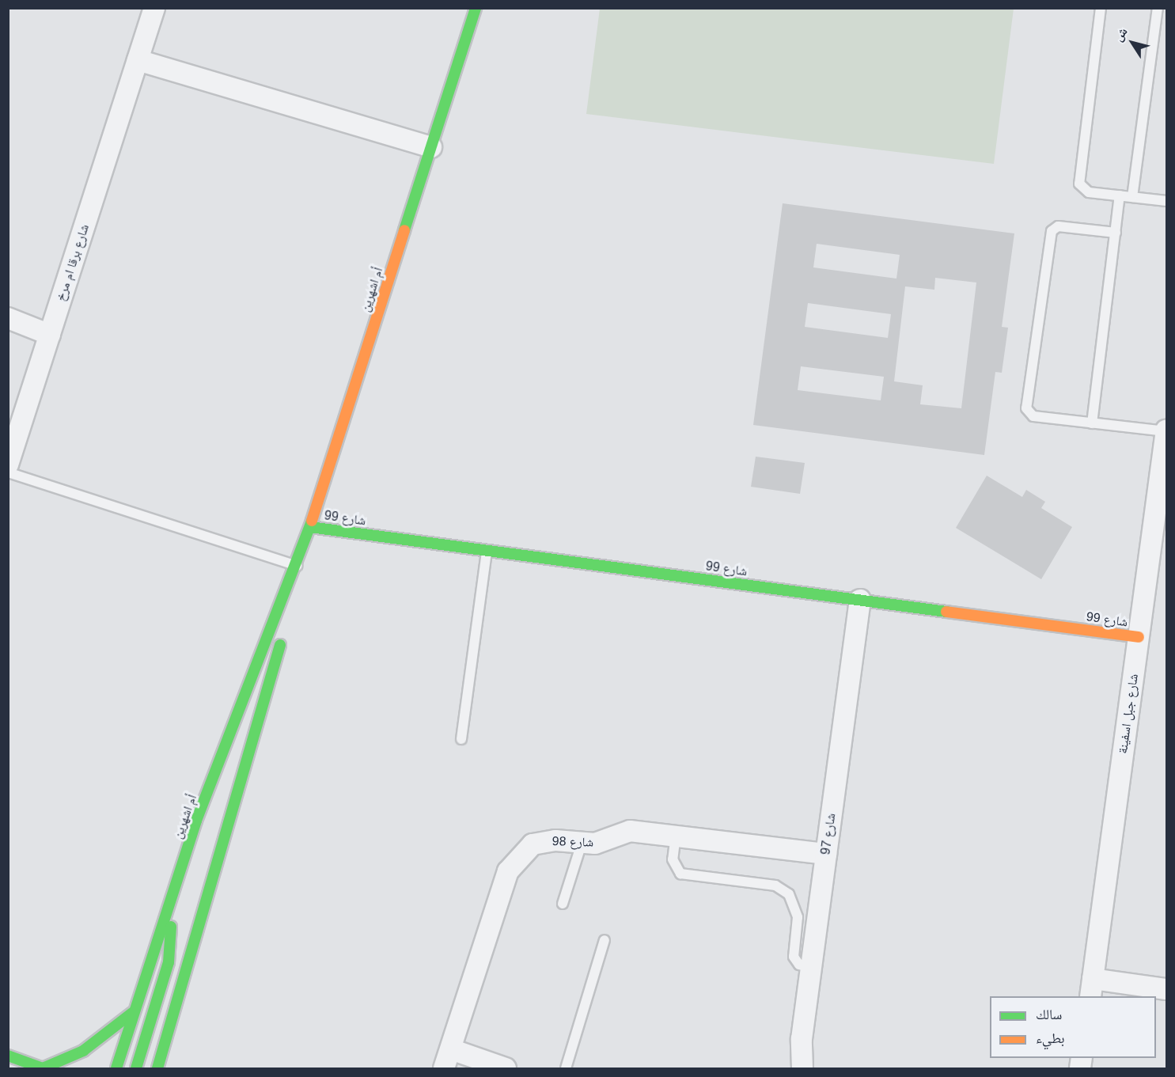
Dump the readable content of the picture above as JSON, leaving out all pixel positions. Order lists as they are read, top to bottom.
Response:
{
  "streets": {
    "street": [
      "شارع برقا ام مرخ",
      "أم اشهرين",
      "شارع 99",
      "شارع جبل اسفينة",
      "شارع 97",
      "شارع 98"
    ]
  },
  "crossings": [
    ["أم اشهرين", "شارع 99"],
    ["شارع 99", "شارع جبل اسفينة"],
    ["شارع 99", "شارع 97"],
    ["شارع 97", "شارع 98"]
  ],
  "legend": ["سالك", "بطيء"],
  "north": "top left"
}
